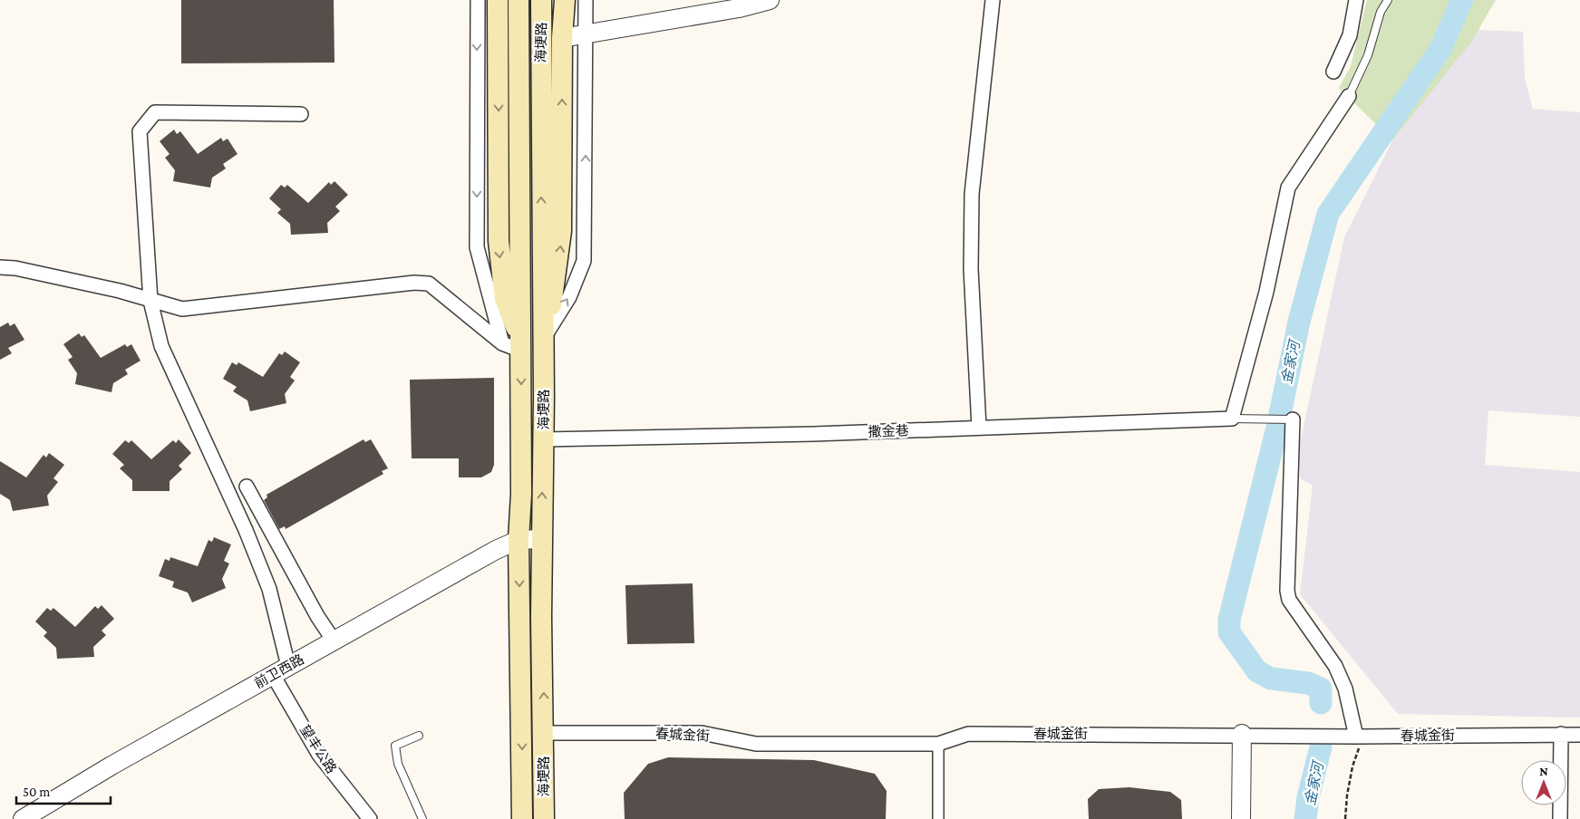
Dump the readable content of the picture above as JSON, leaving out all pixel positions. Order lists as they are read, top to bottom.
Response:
{
  "streets": {
    "main road": ["海埂路"],
    "street": [
      "撒金巷",
      "前卫西路",
      "春城金街",
      "望丰公路"
    ]
  },
  "crossings": [
    ["海埂路", "撒金巷"],
    ["海埂路", "前卫西路"],
    ["海埂路", "春城金街"],
    ["前卫西路", "望丰公路"]
  ],
  "water": ["金家河"],
  "scale_bar": "50 m",
  "north": "top"
}
